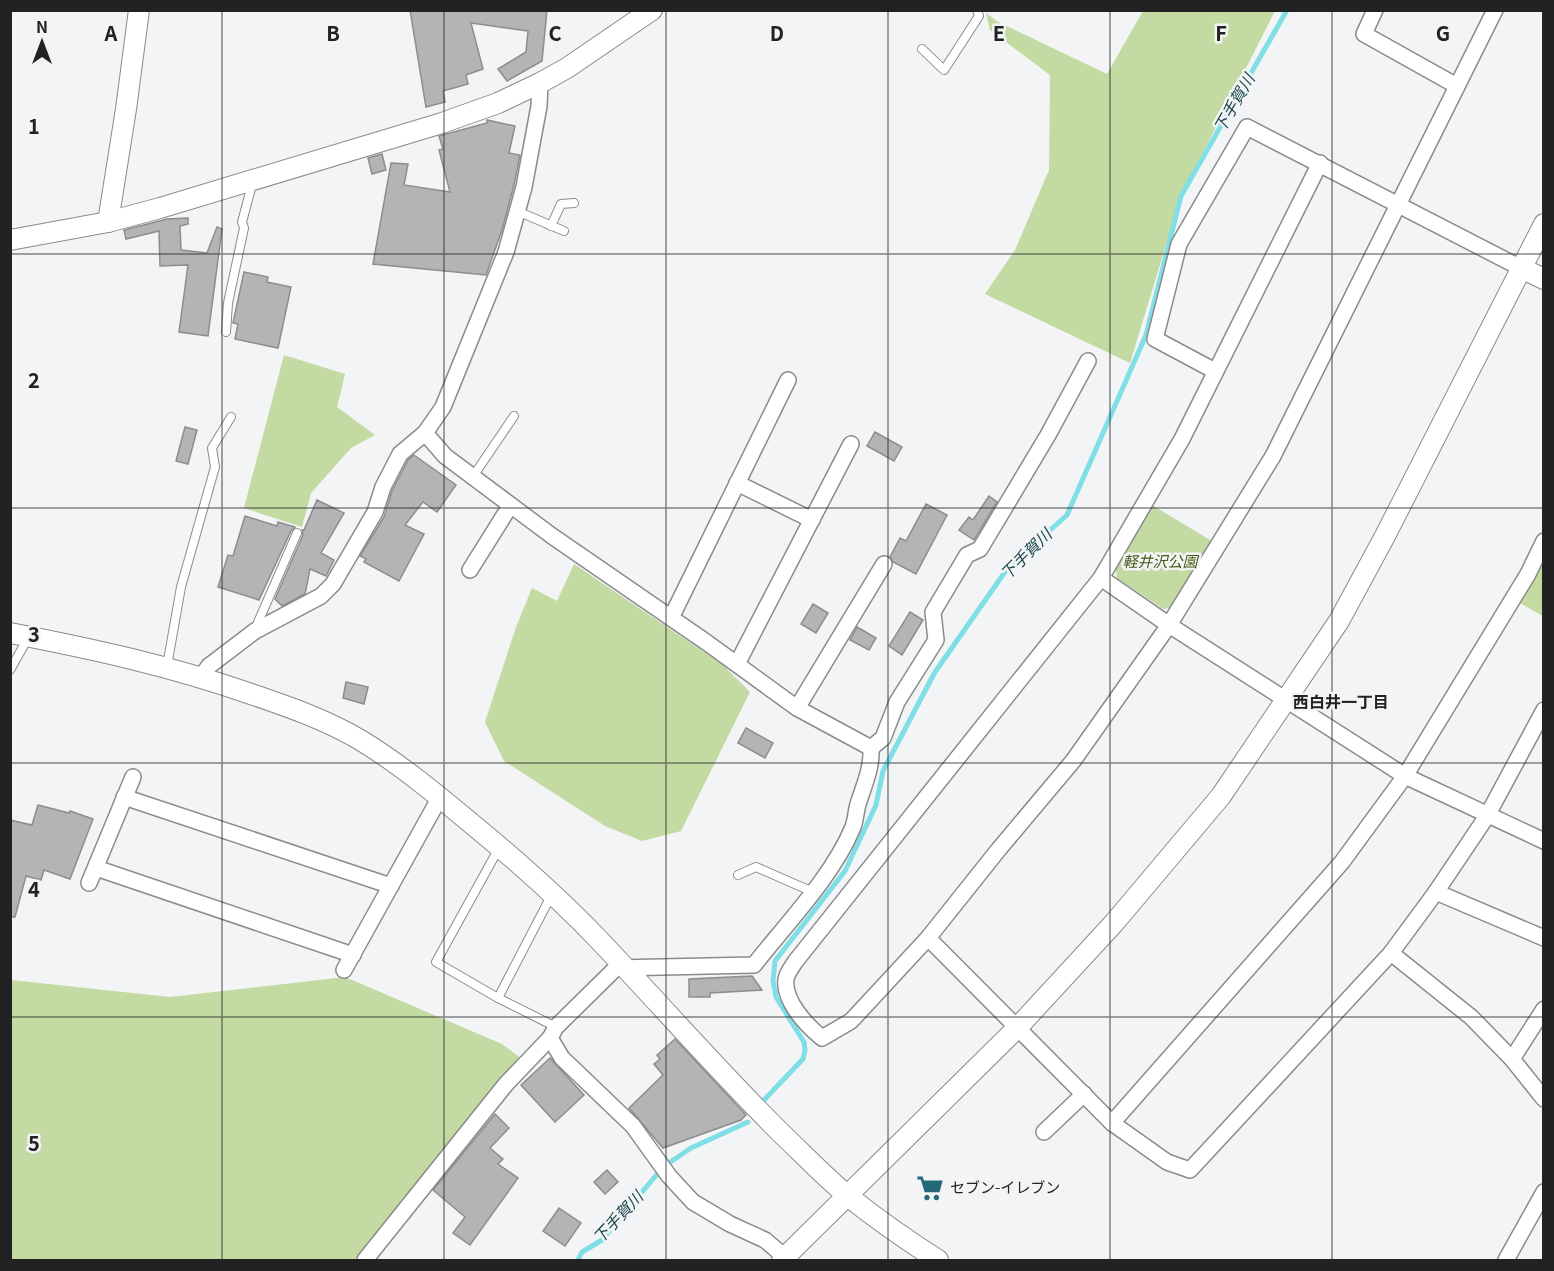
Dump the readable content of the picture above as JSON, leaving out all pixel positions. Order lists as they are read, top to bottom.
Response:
{
  "districts": ["西白井一丁目"],
  "water": ["下手賀川"],
  "parks": ["軽井沢公園"],
  "places": {
    "supermarket": ["セブン-イレブン"]
  },
  "north": "top",
  "grid": {
    "columns": [
      "A",
      "B",
      "C",
      "D",
      "E",
      "F",
      "G"
    ],
    "rows": [
      "1",
      "2",
      "3",
      "4",
      "5"
    ]
  }
}
